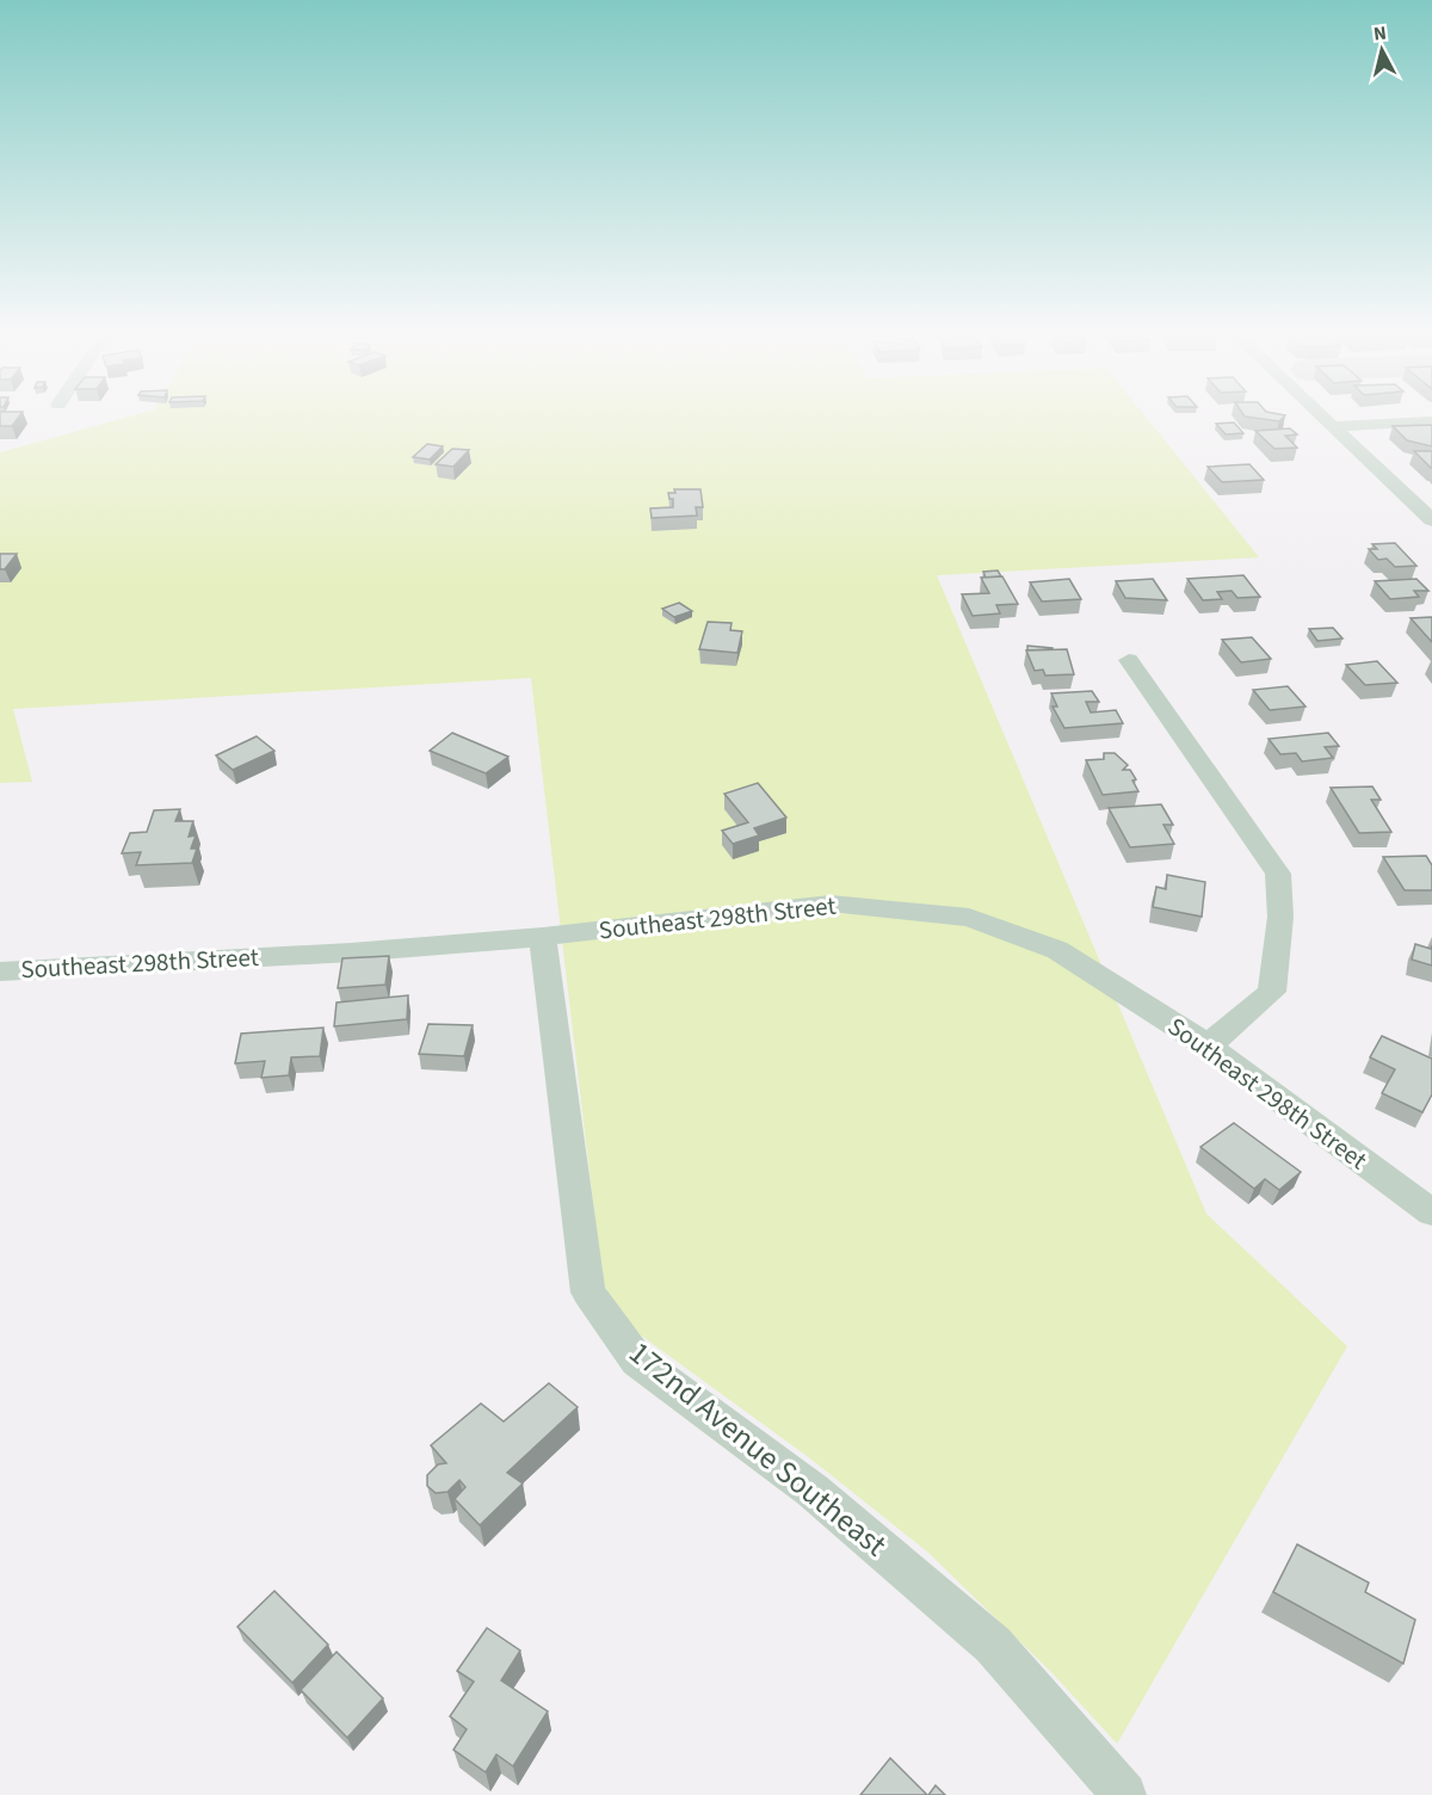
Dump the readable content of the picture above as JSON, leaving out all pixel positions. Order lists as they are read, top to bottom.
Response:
{
  "streets": {
    "street": ["Southeast 298th Street", "172nd Avenue Southeast"]
  },
  "crossings": [
    ["Southeast 298th Street", "172nd Avenue Southeast"]
  ],
  "north": "top"
}
